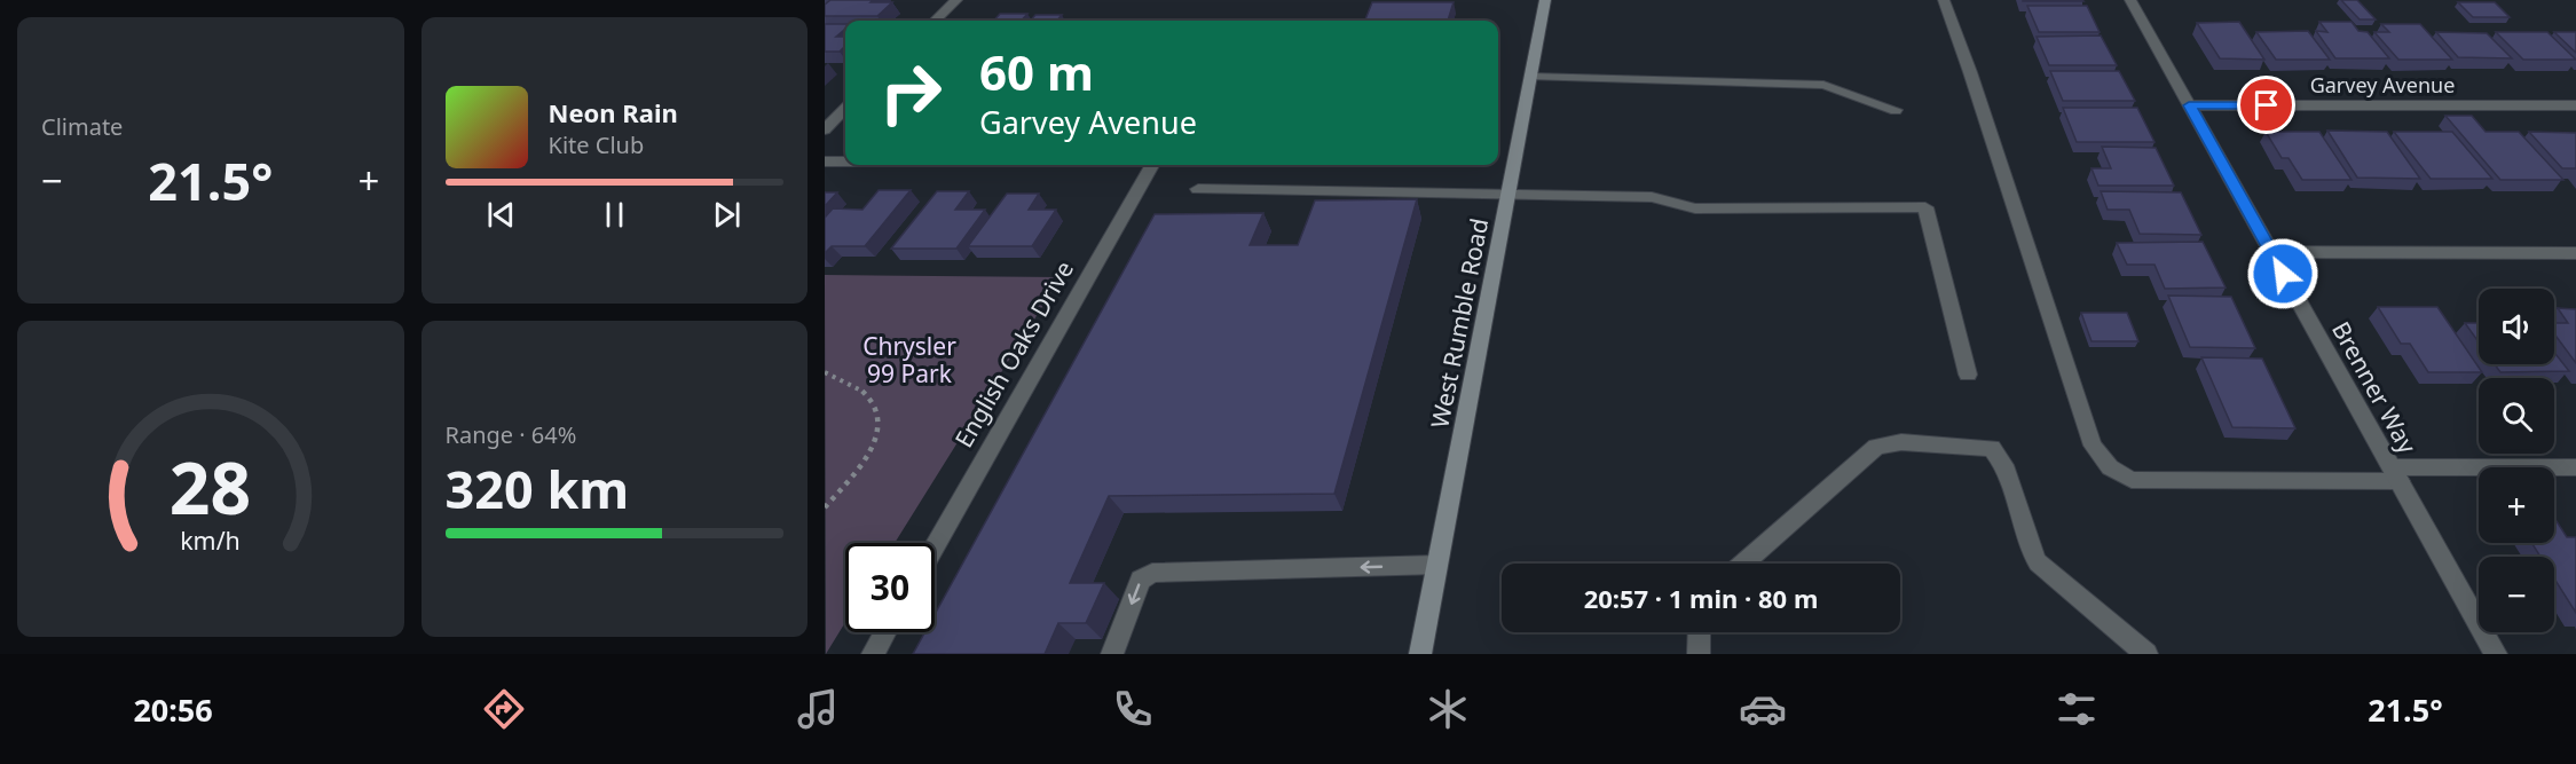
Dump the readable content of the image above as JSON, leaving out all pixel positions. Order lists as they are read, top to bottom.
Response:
{
  "streets": {
    "street": [
      "Garvey Avenue",
      "West Rumble Road",
      "English Oaks Drive",
      "Brenner Way"
    ]
  },
  "crossings": [
    ["Garvey Avenue", "Brenner Way"]
  ],
  "parks": ["Chrysler 99 Park"],
  "page": {
    "tile": [
      "Climate",
      ["Range · 64%", "320 km"]
    ],
    "turn": ["60 m", "Garvey Avenue"],
    "song": ["Neon Rain", "Kite Club"],
    "heat": ["−", "21.5°", "+"],
    "map_buttons": ["+", "−"],
    "limit": "30",
    "trip": "20:57 · 1 min · 80 m",
    "tabs": ["20:56", "21.5°"],
    "gauge": ["28", "km/h"]
  }
}
